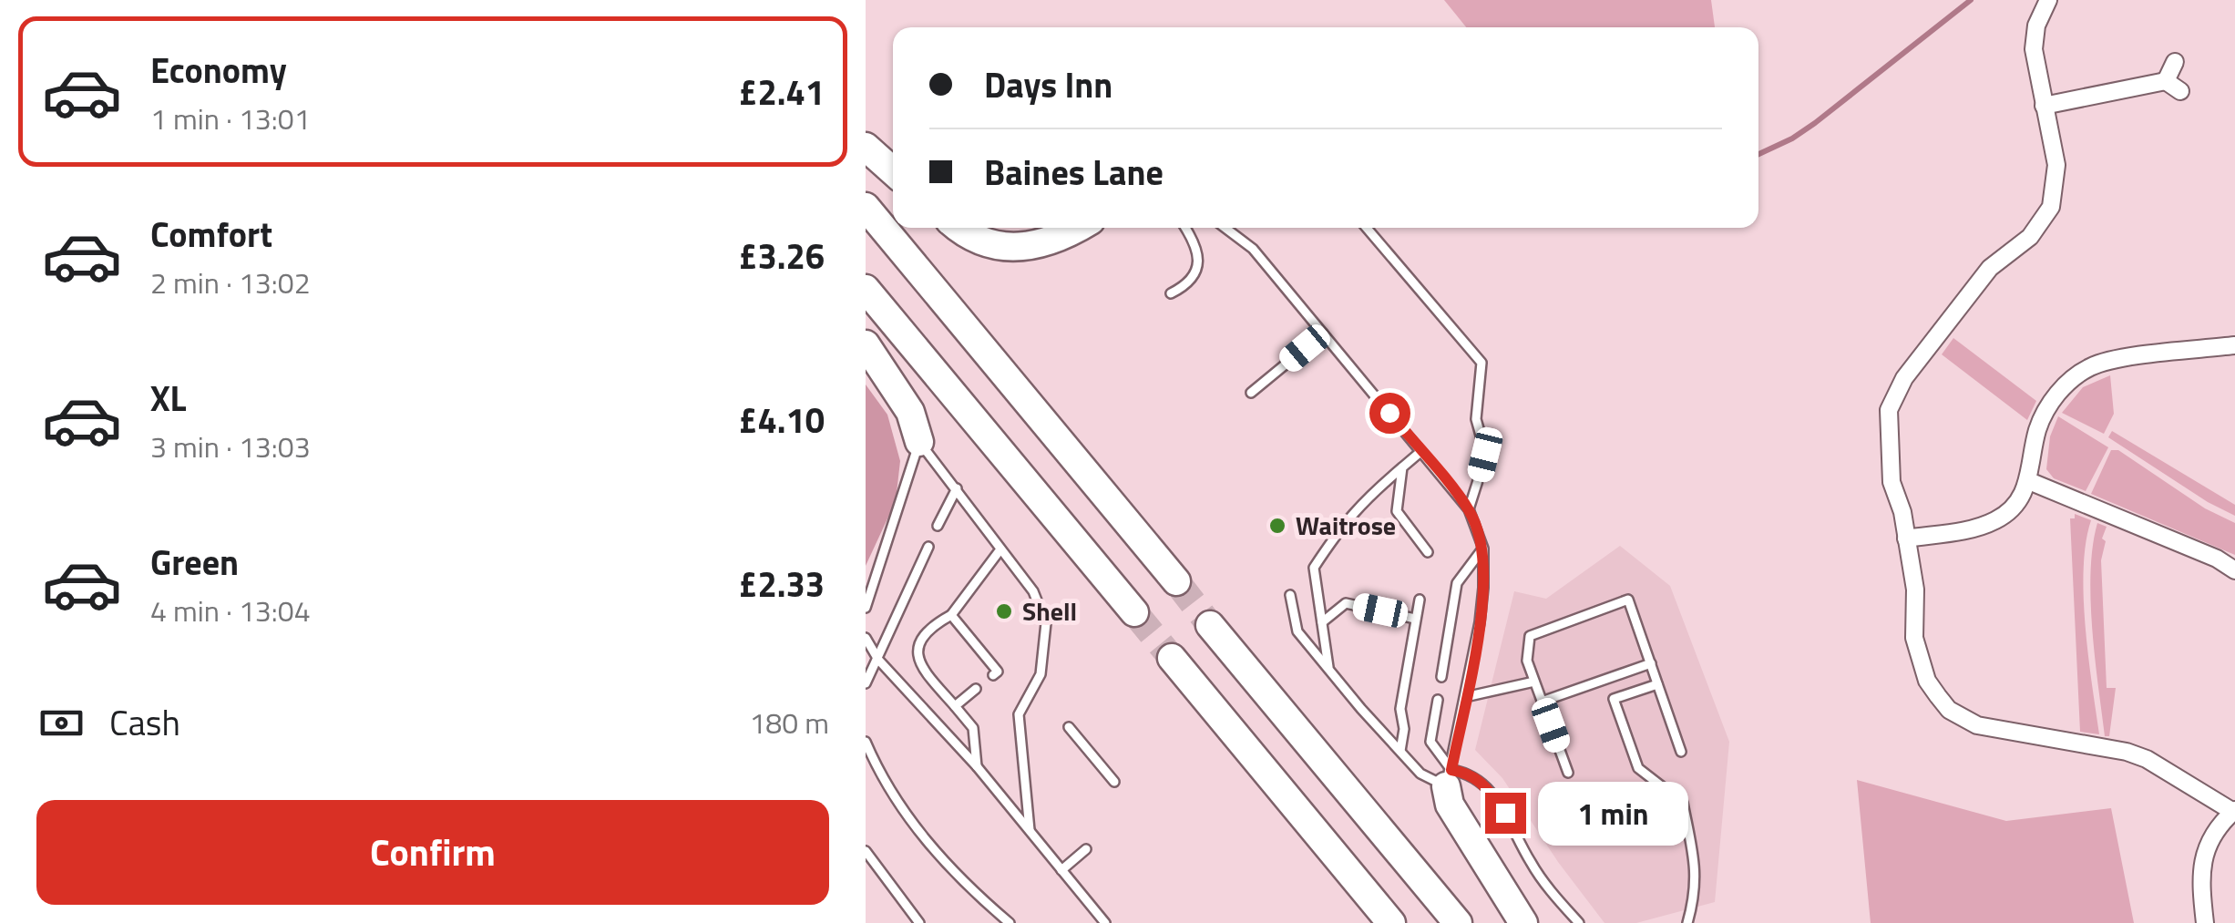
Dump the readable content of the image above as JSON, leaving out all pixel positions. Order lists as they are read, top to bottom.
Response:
{
  "places": ["Waitrose", "Shell"],
  "page": {
    "list": [
      {
        "name": "Economy",
        "note": "1 min · 13:01",
        "value": "£2.41"
      },
      {
        "name": "Comfort",
        "note": "2 min · 13:02",
        "value": "£3.26"
      },
      {
        "name": "XL",
        "note": "3 min · 13:03",
        "value": "£4.10"
      },
      {
        "name": "Green",
        "note": "4 min · 13:04",
        "value": "£2.33"
      }
    ],
    "banner": ["Days Inn", "Baines Lane"],
    "pay": ["Cash", "180 m"],
    "buttons": "Confirm",
    "bubble": "1 min"
  }
}
